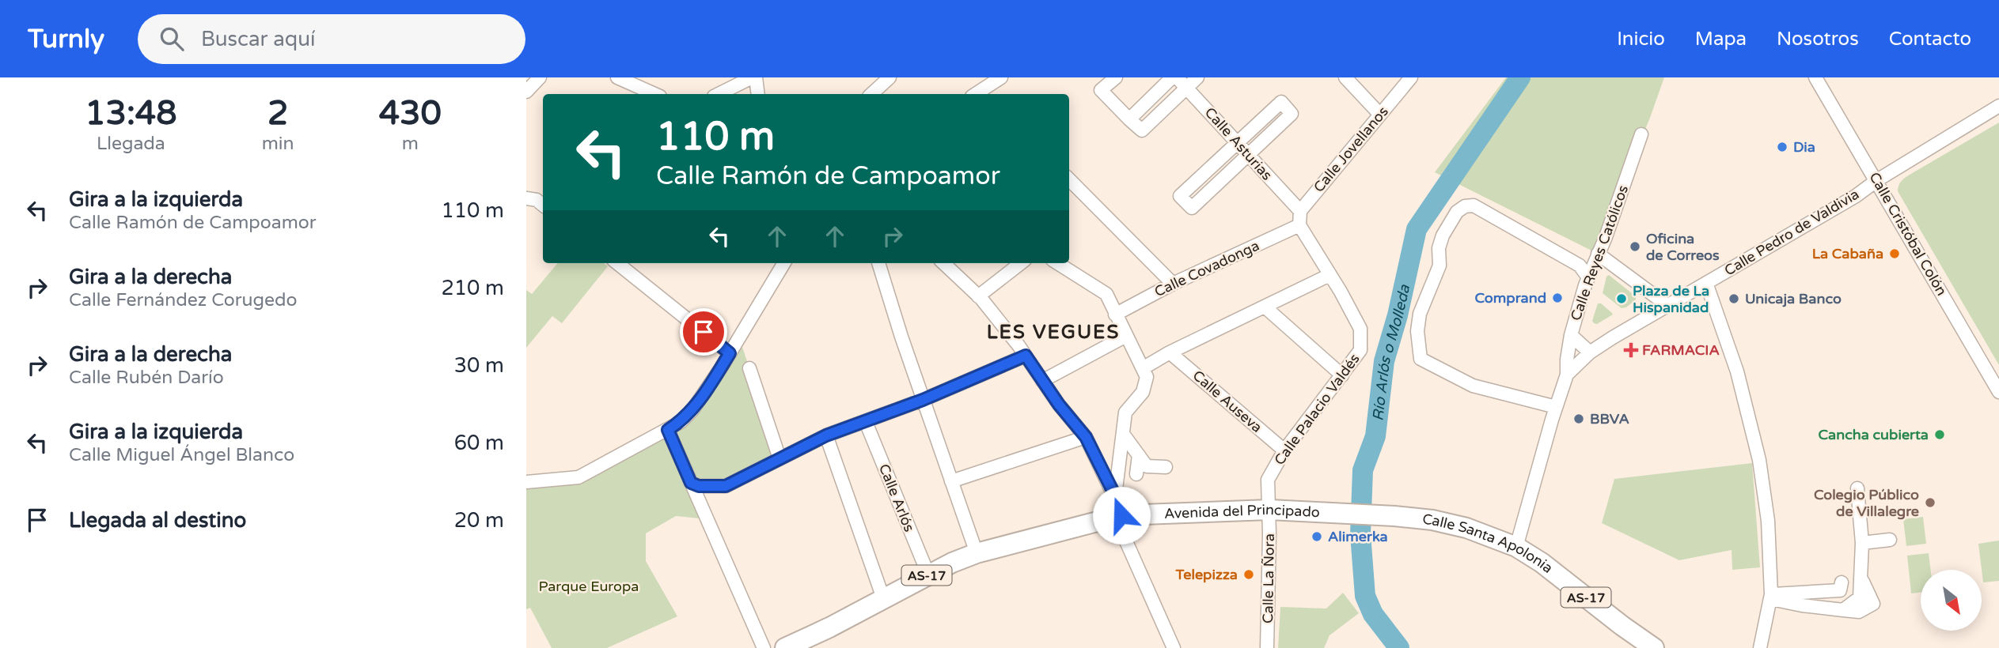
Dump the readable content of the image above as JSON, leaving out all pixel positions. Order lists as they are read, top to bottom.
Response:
{
  "streets": {
    "main road": ["Avenida del Principado", "Calle Santa Apolonia", "AS-17"],
    "street": [
      "Calle Asturias",
      "Calle Jovellanos",
      "Calle Pedro de Valdivia",
      "Calle Cristóbal Colón",
      "Calle Reyes Católicos",
      "Calle Covadonga",
      "Calle Auseva",
      "Calle Palacio Valdés",
      "Calle Arlós",
      "Calle La Ñora"
    ]
  },
  "crossings": [
    ["Calle Asturias", "Calle Jovellanos"],
    ["Calle Pedro de Valdivia", "Calle Cristóbal Colón"],
    ["Calle Pedro de Valdivia", "Calle Reyes Católicos"],
    ["Calle Covadonga", "Calle Palacio Valdés"],
    ["Calle Auseva", "Calle Palacio Valdés"],
    ["Calle Palacio Valdés", "Avenida del Principado"],
    ["Calle Palacio Valdés", "Calle La Ñora"],
    ["Calle Arlós", "Avenida del Principado"],
    ["Avenida del Principado", "Calle Santa Apolonia"],
    ["Avenida del Principado", "Calle La Ñora"]
  ],
  "districts": ["LES VEGUES"],
  "water": ["Río Arlós o Molleda"],
  "parks": ["Parque Europa"],
  "places": {
    "other": [
      "Dia",
      "Oficina de Correos",
      "La Cabaña",
      "Comprand",
      "Plaza de La Hispanidad",
      "Unicaja Banco",
      "BBVA",
      "Cancha cubierta",
      "Colegio Público de Villalegre",
      "Alimerka",
      "Telepizza"
    ],
    "health": ["FARMACIA"]
  },
  "north": "bottom right",
  "page": {
    "header": "Turnly",
    "search": "Buscar aquí",
    "nav": [
      "Inicio",
      "Mapa",
      "Nosotros",
      "Contacto"
    ],
    "eta": [
      "13:48",
      "Llegada",
      "2",
      "min",
      "430",
      "m"
    ],
    "turn": ["110 m", "Calle Ramón de Campoamor"],
    "list": [
      {
        "name": "Gira a la izquierda",
        "note": "Calle Ramón de Campoamor",
        "value": "110 m"
      },
      {
        "name": "Gira a la derecha",
        "note": "Calle Fernández Corugedo",
        "value": "210 m"
      },
      {
        "name": "Gira a la derecha",
        "note": "Calle Rubén Darío",
        "value": "30 m"
      },
      {
        "name": "Gira a la izquierda",
        "note": "Calle Miguel Ángel Blanco",
        "value": "60 m"
      },
      {
        "name": "Llegada al destino",
        "value": "20 m"
      }
    ]
  }
}
